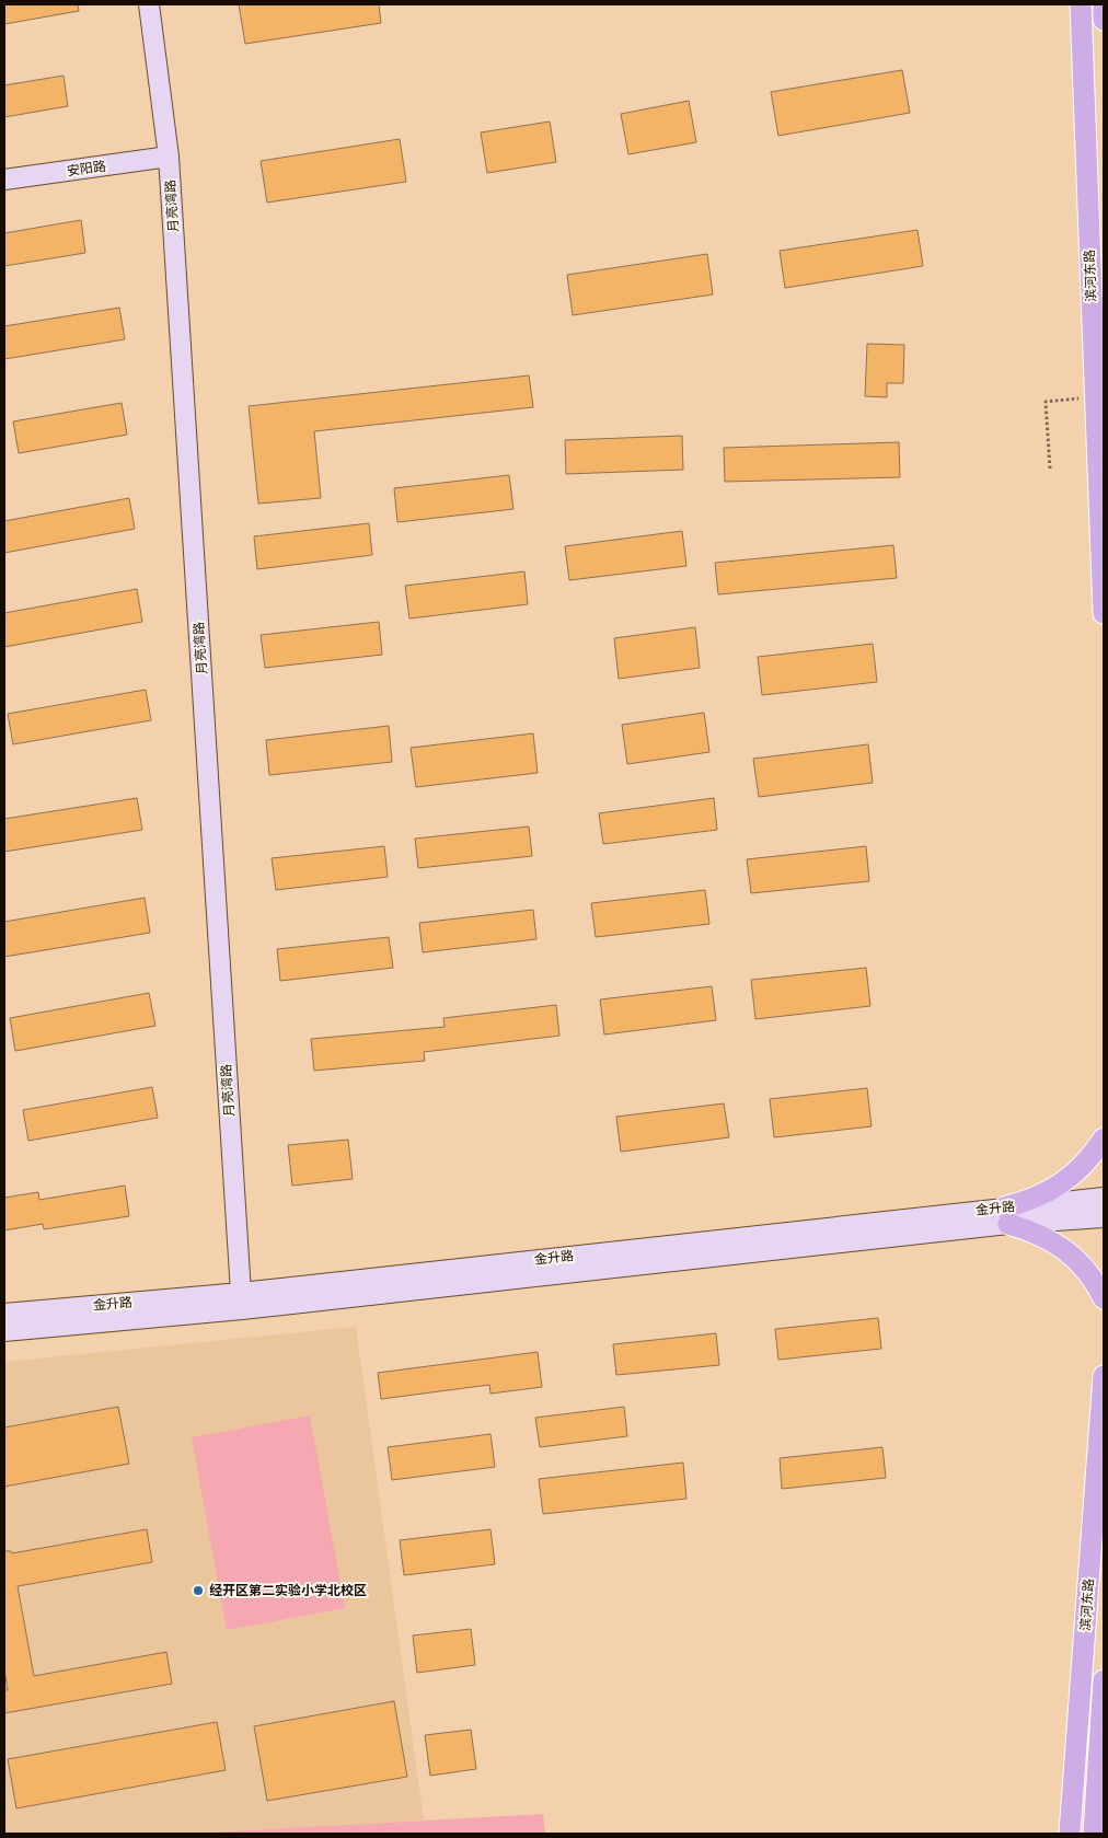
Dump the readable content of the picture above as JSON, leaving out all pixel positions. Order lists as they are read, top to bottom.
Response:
{
  "streets": {
    "main road": [
      "安阳路",
      "月亮湾路",
      "滨河东路",
      "金升路"
    ]
  },
  "crossings": [
    ["安阳路", "月亮湾路"],
    ["月亮湾路", "金升路"]
  ],
  "places": ["经开区第二实验小学北校区"]
}
